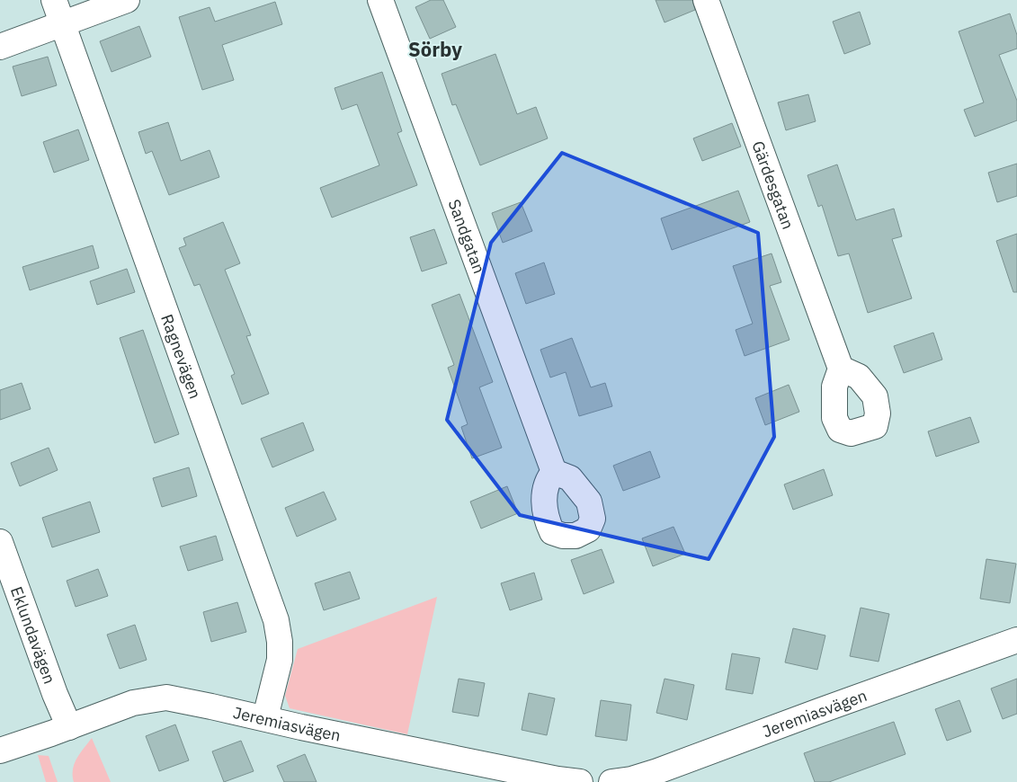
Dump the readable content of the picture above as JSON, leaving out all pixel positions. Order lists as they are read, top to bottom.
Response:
{
  "streets": {
    "street": [
      "Gärdesgatan",
      "Sandgatan",
      "Ragnevägen",
      "Eklundavägen",
      "Jeremiasvägen"
    ]
  },
  "crossings": [
    ["Ragnevägen", "Jeremiasvägen"],
    ["Eklundavägen", "Jeremiasvägen"]
  ],
  "districts": ["Sörby"]
}
